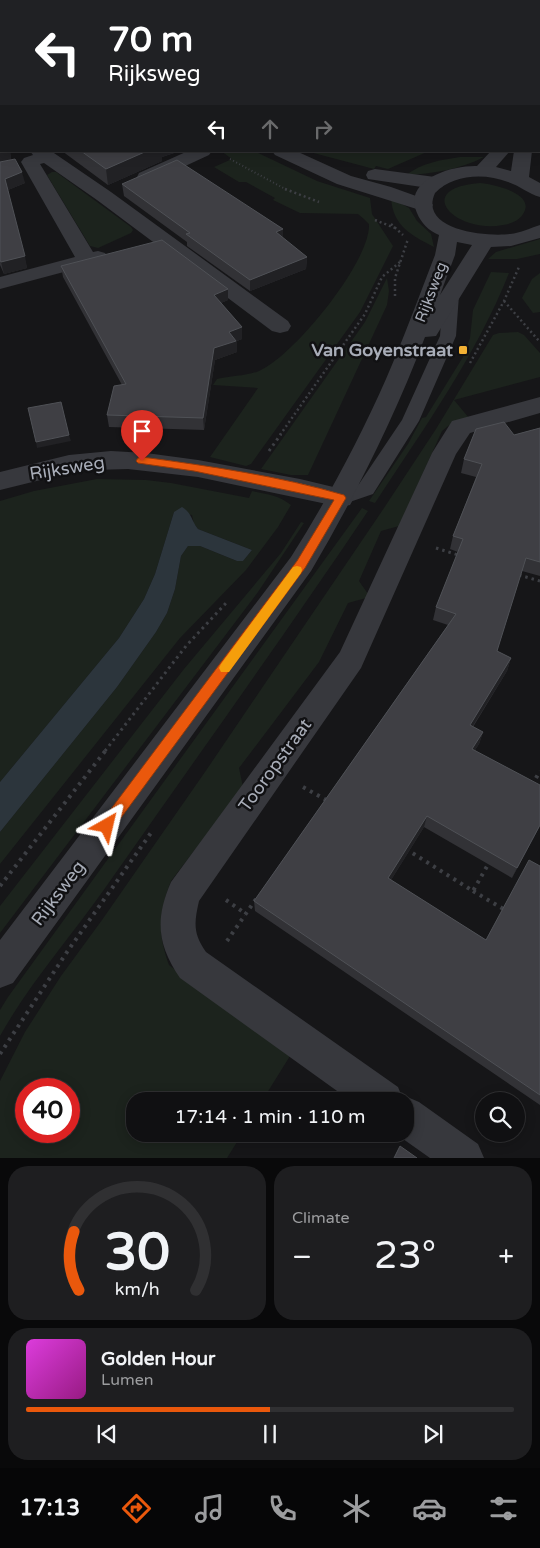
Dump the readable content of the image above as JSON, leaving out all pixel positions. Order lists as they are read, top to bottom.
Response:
{
  "streets": {
    "street": ["Rijksweg", "Tooropstraat"]
  },
  "places": {
    "transit": ["Van Goyenstraat"]
  },
  "page": {
    "turn": ["70 m", "Rijksweg"],
    "limit": "40",
    "trip": "17:14 · 1 min · 110 m",
    "tile": "Climate",
    "heat": ["−", "23°", "+"],
    "song": ["Golden Hour", "Lumen"],
    "tabs": "17:13",
    "gauge": ["30", "km/h"]
  }
}
